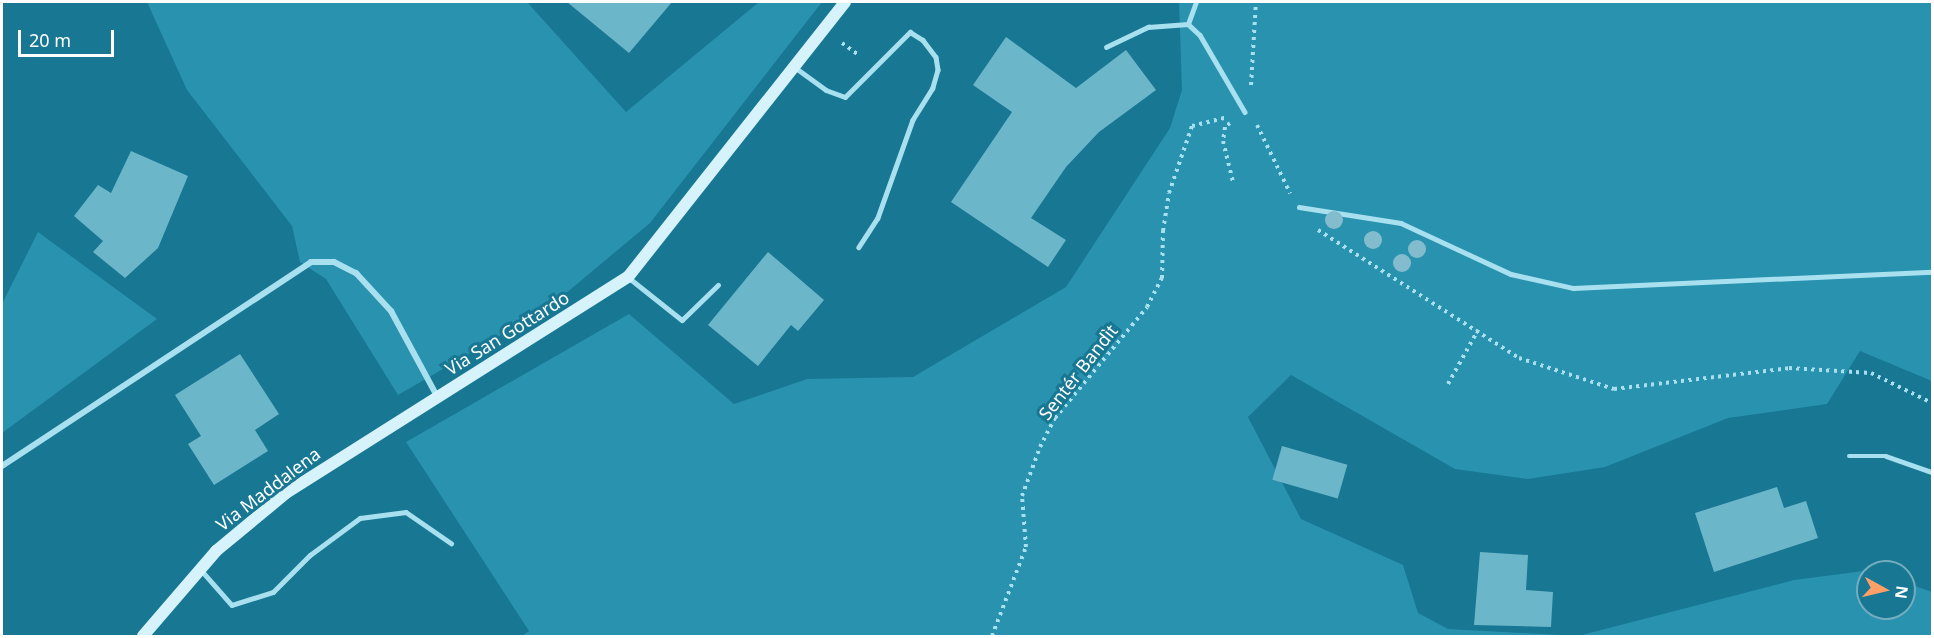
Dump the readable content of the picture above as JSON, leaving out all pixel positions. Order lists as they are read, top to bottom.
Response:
{
  "streets": {
    "street": ["Via San Gottardo", "Via Maddalena"],
    "path": ["Sentér Bandìt"]
  },
  "crossings": [
    ["Via San Gottardo", "Via Maddalena"]
  ],
  "scale_bar": "20 m",
  "north": "right"
}
